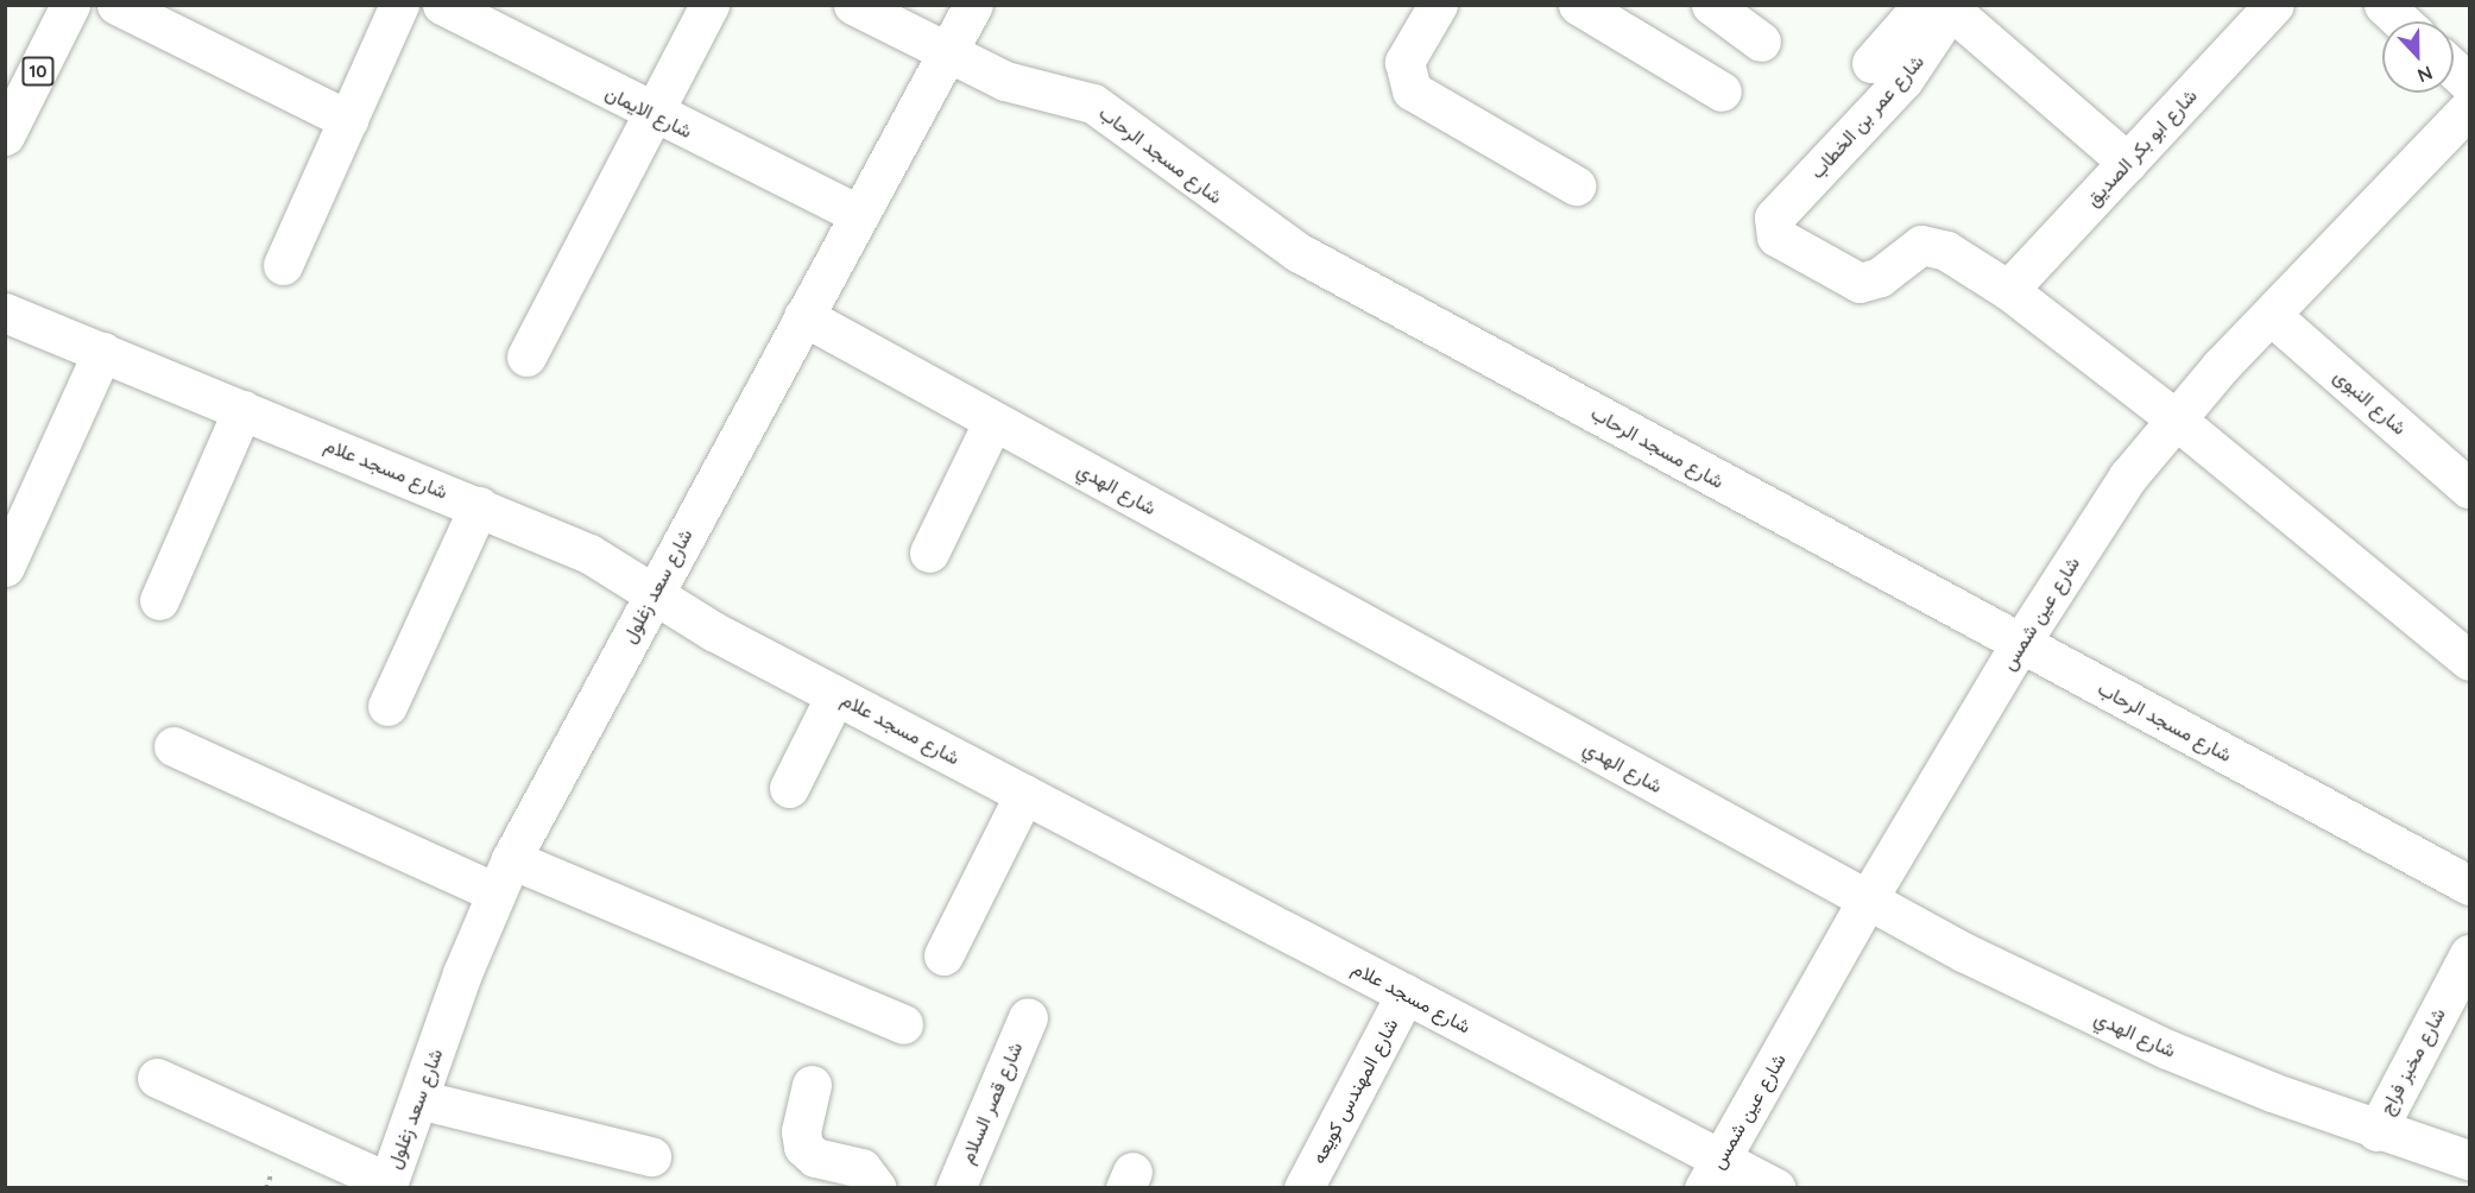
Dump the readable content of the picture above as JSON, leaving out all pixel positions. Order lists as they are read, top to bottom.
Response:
{
  "streets": {
    "street": [
      "10",
      "شارع الايمان",
      "شارع عمر بن الخطاب",
      "شارع ابو بكر الصديق",
      "شارع مسجد الرحاب",
      "شارع النبوى",
      "شارع مسجد علام",
      "شارع الهدي",
      "شارع سعد زغلول",
      "شارع عين شمس",
      "شارع مخبز فراج",
      "شارع المهندس كويعه",
      "شارع قصر السلام"
    ]
  },
  "crossings": [
    ["شارع الايمان", "شارع سعد زغلول"],
    ["شارع عمر بن الخطاب", "شارع ابو بكر الصديق"],
    ["شارع مسجد الرحاب", "شارع سعد زغلول"],
    ["شارع مسجد الرحاب", "شارع عين شمس"],
    ["شارع النبوى", "شارع عين شمس"],
    ["شارع مسجد علام", "شارع سعد زغلول"],
    ["شارع مسجد علام", "شارع عين شمس"],
    ["شارع مسجد علام", "شارع المهندس كويعه"],
    ["شارع الهدي", "شارع سعد زغلول"],
    ["شارع الهدي", "شارع عين شمس"],
    ["شارع الهدي", "شارع مخبز فراج"]
  ],
  "north": "bottom"
}
